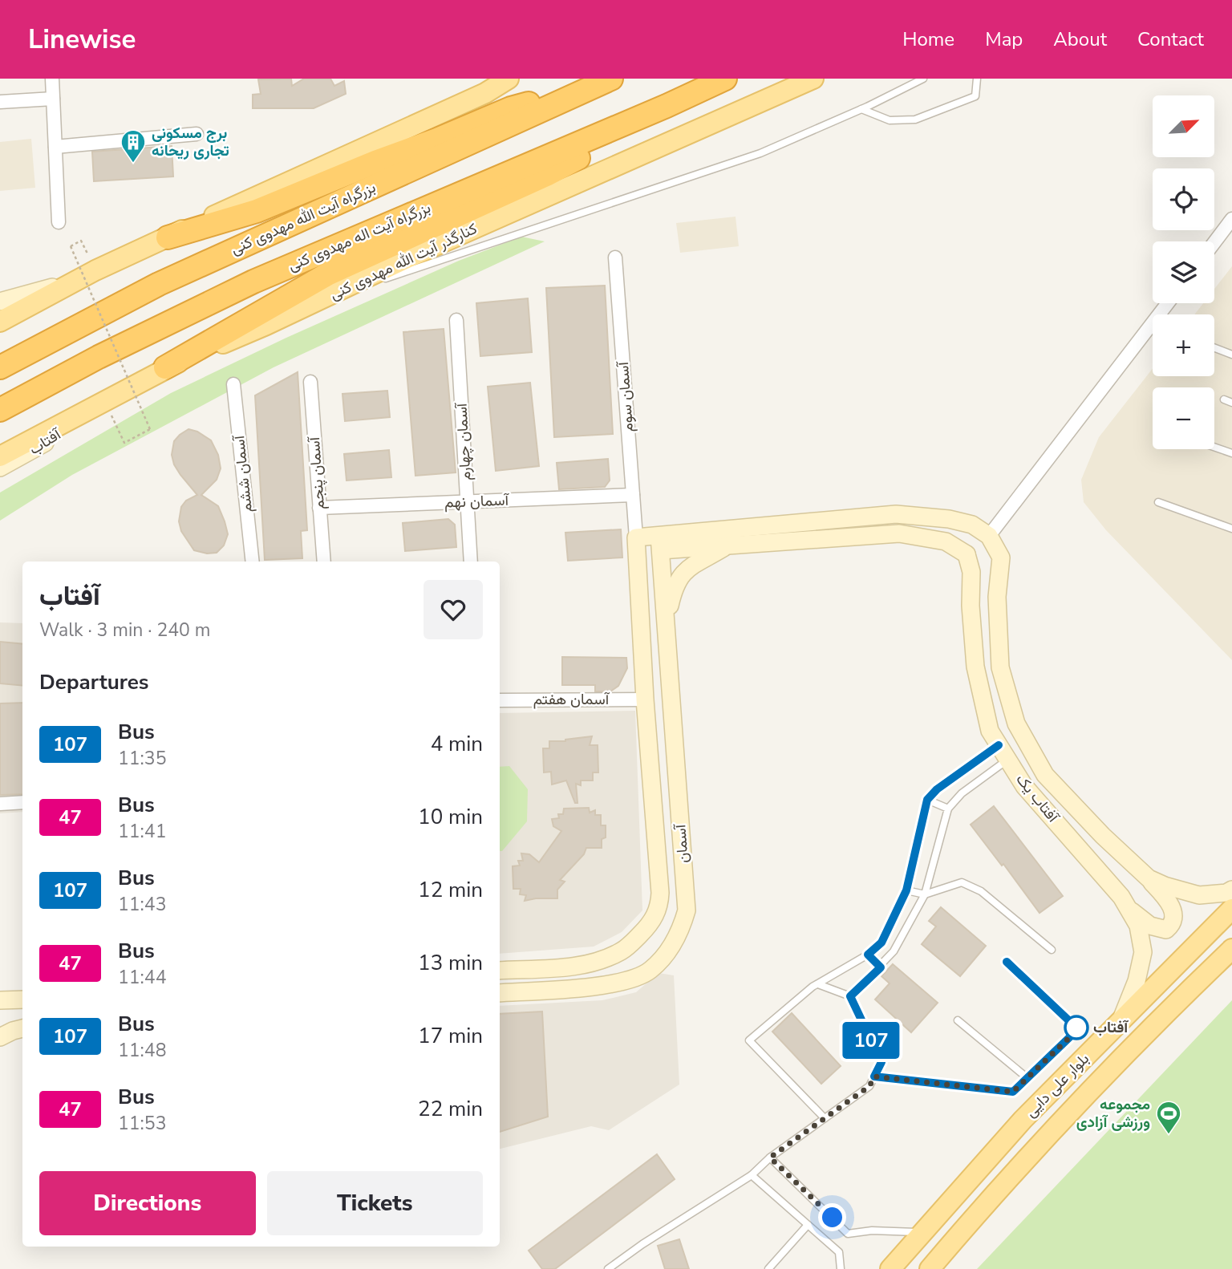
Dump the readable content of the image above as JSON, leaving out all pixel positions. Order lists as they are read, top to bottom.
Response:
{
  "streets": {
    "highway": ["بزرگراه آیت الله مهدوی کنی", "بزرگراه آیت اله مهدوی کنی"],
    "main road": ["کنارگذر آیت الله مهدوی کنی", "بلوار علی دایی"],
    "street": [
      "آسمان سوم",
      "آفتاب",
      "آسمان چهارم",
      "آسمان پنجم",
      "آسمان ششم",
      "آسمان نهم",
      "آسمان هفتم",
      "آفتاب یک",
      "آسمان"
    ]
  },
  "crossings": [
    ["کنارگذر آیت الله مهدوی کنی", "آفتاب"],
    ["آسمان سوم", "آسمان نهم"],
    ["آسمان سوم", "آسمان"],
    ["آسمان چهارم", "آسمان نهم"],
    ["آسمان پنجم", "آسمان نهم"],
    ["آسمان هفتم", "آسمان"],
    ["آفتاب یک", "بلوار علی دایی"]
  ],
  "places": {
    "building": ["برج مسکونی تجاری ریحانه"],
    "other": ["آفتاب"],
    "sports": ["مجموعه ورزشی آزادی"]
  },
  "lines": ["bus line 107"],
  "north": "top right",
  "page": {
    "header": "Linewise",
    "nav": [
      "Home",
      "Map",
      "About",
      "Contact"
    ],
    "on_map": "107",
    "map_buttons": ["+", "−"],
    "heading": [
      ["آفتاب", "Walk · 3 min · 240 m"],
      "Departures"
    ],
    "list": [
      {
        "mark": "107",
        "name": "Bus",
        "note": "11:35",
        "value": "4 min"
      },
      {
        "mark": "47",
        "name": "Bus",
        "note": "11:41",
        "value": "10 min"
      },
      {
        "mark": "107",
        "name": "Bus",
        "note": "11:43",
        "value": "12 min"
      },
      {
        "mark": "47",
        "name": "Bus",
        "note": "11:44",
        "value": "13 min"
      },
      {
        "mark": "107",
        "name": "Bus",
        "note": "11:48",
        "value": "17 min"
      },
      {
        "mark": "47",
        "name": "Bus",
        "note": "11:53",
        "value": "22 min"
      }
    ],
    "buttons": ["Directions", "Tickets"]
  }
}
